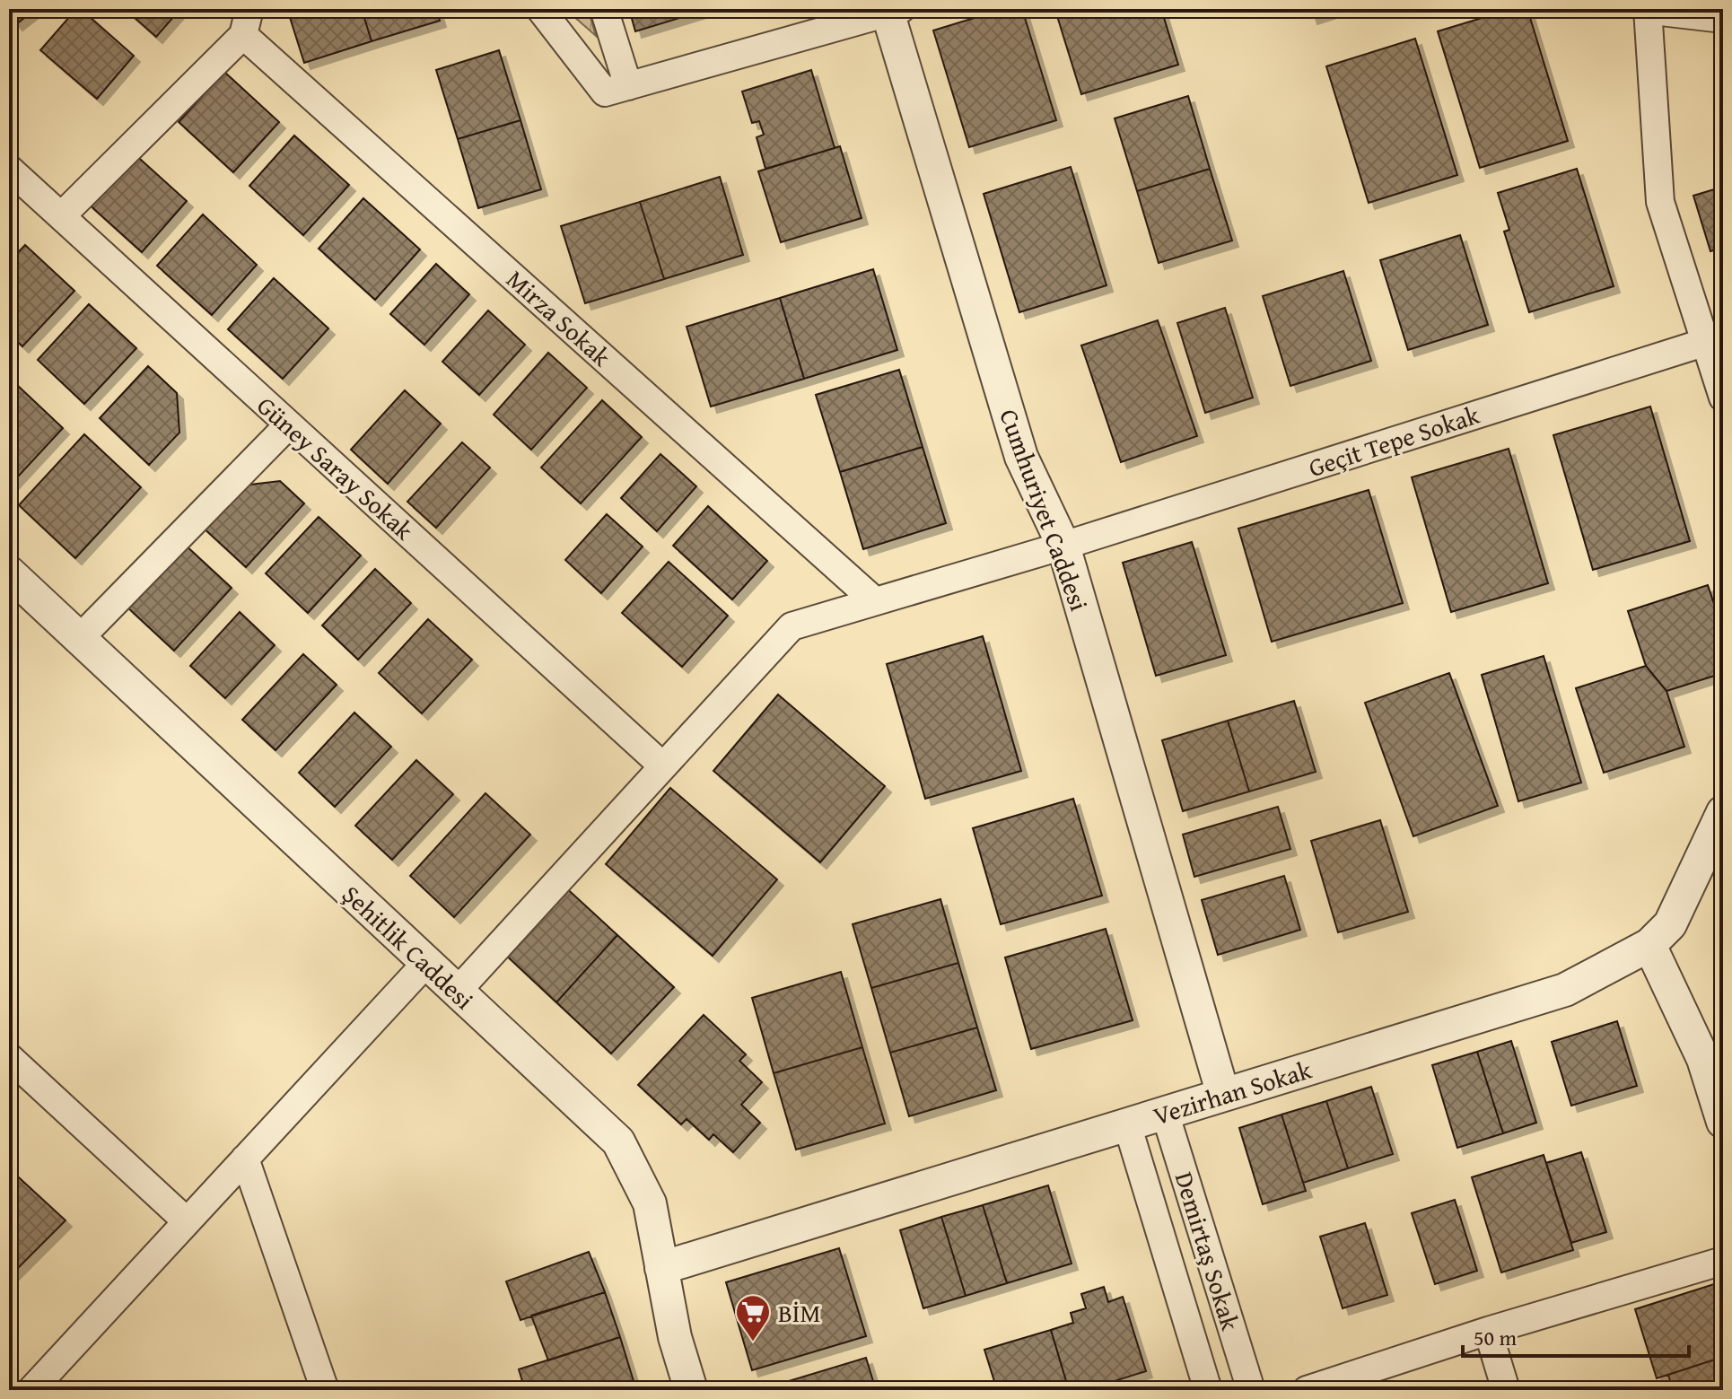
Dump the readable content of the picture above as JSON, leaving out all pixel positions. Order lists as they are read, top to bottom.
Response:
{
  "streets": {
    "street": [
      "Mirza Sokak",
      "Geçit Tepe Sokak",
      "Güney Saray Sokak",
      "Cumhuriyet Caddesi",
      "Şehitlik Caddesi",
      "Vezirhan Sokak",
      "Demirtaş Sokak"
    ]
  },
  "crossings": [
    ["Mirza Sokak", "Geçit Tepe Sokak"],
    ["Geçit Tepe Sokak", "Güney Saray Sokak"],
    ["Geçit Tepe Sokak", "Cumhuriyet Caddesi"],
    ["Geçit Tepe Sokak", "Şehitlik Caddesi"],
    ["Cumhuriyet Caddesi", "Vezirhan Sokak"],
    ["Şehitlik Caddesi", "Vezirhan Sokak"],
    ["Vezirhan Sokak", "Demirtaş Sokak"]
  ],
  "places": {
    "supermarket": ["BİM"]
  },
  "scale_bar": "50 m"
}
